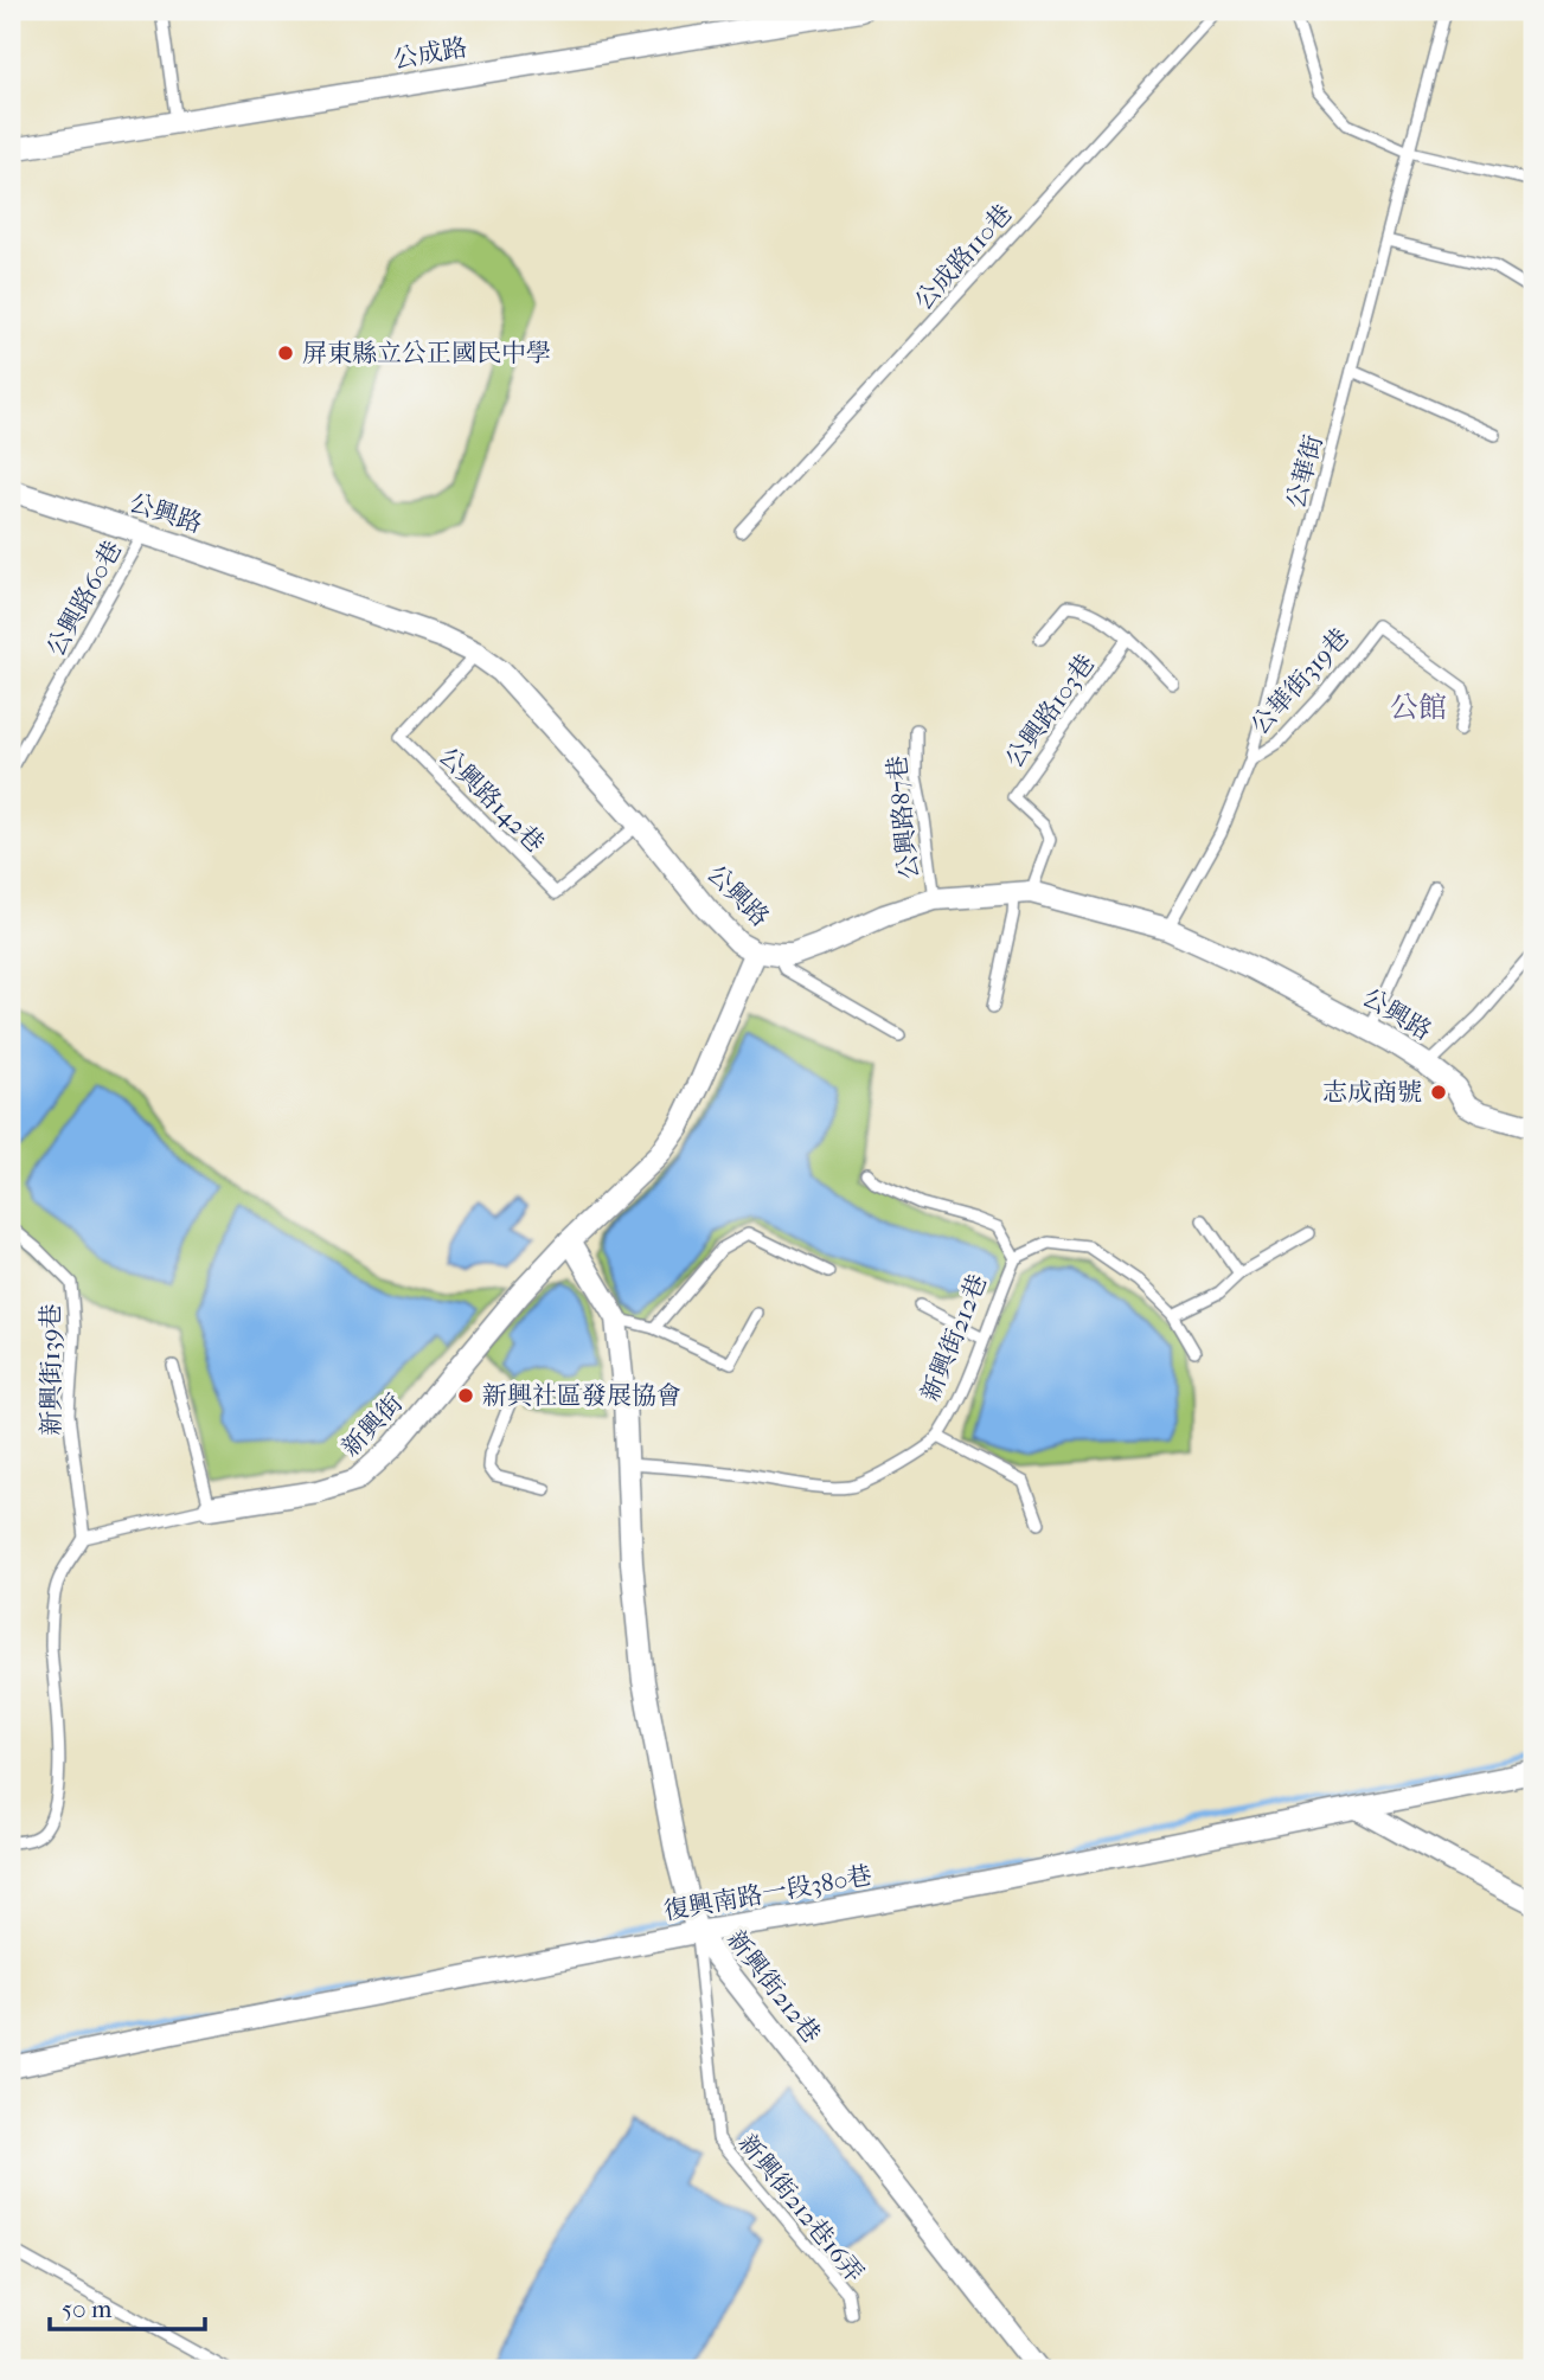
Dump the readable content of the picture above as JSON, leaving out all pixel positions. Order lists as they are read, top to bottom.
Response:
{
  "streets": {
    "street": [
      "公成路",
      "公興路",
      "新興街212巷",
      "新興街",
      "復興南路一段380巷"
    ],
    "lane": [
      "公成路110巷",
      "公華街",
      "公興路60巷",
      "公華街319巷",
      "公興路103巷",
      "公興路142巷",
      "公興路87巷",
      "新興街139巷",
      "新興街212巷16弄"
    ]
  },
  "crossings": [
    ["公華街", "公興路"],
    ["公華街", "公華街319巷"],
    ["公興路", "公興路60巷"],
    ["公興路", "公興路103巷"],
    ["公興路", "公興路142巷"],
    ["公興路", "公興路87巷"],
    ["公興路", "新興街"],
    ["新興街212巷", "新興街"],
    ["新興街212巷", "復興南路一段380巷"],
    ["新興街212巷", "新興街212巷16弄"],
    ["新興街139巷", "新興街"],
    ["復興南路一段380巷", "新興街212巷16弄"]
  ],
  "districts": ["公館"],
  "places": ["屏東縣立公正國民中學", "志成商號", "新興社區發展協會"],
  "scale_bar": "50 m"
}
